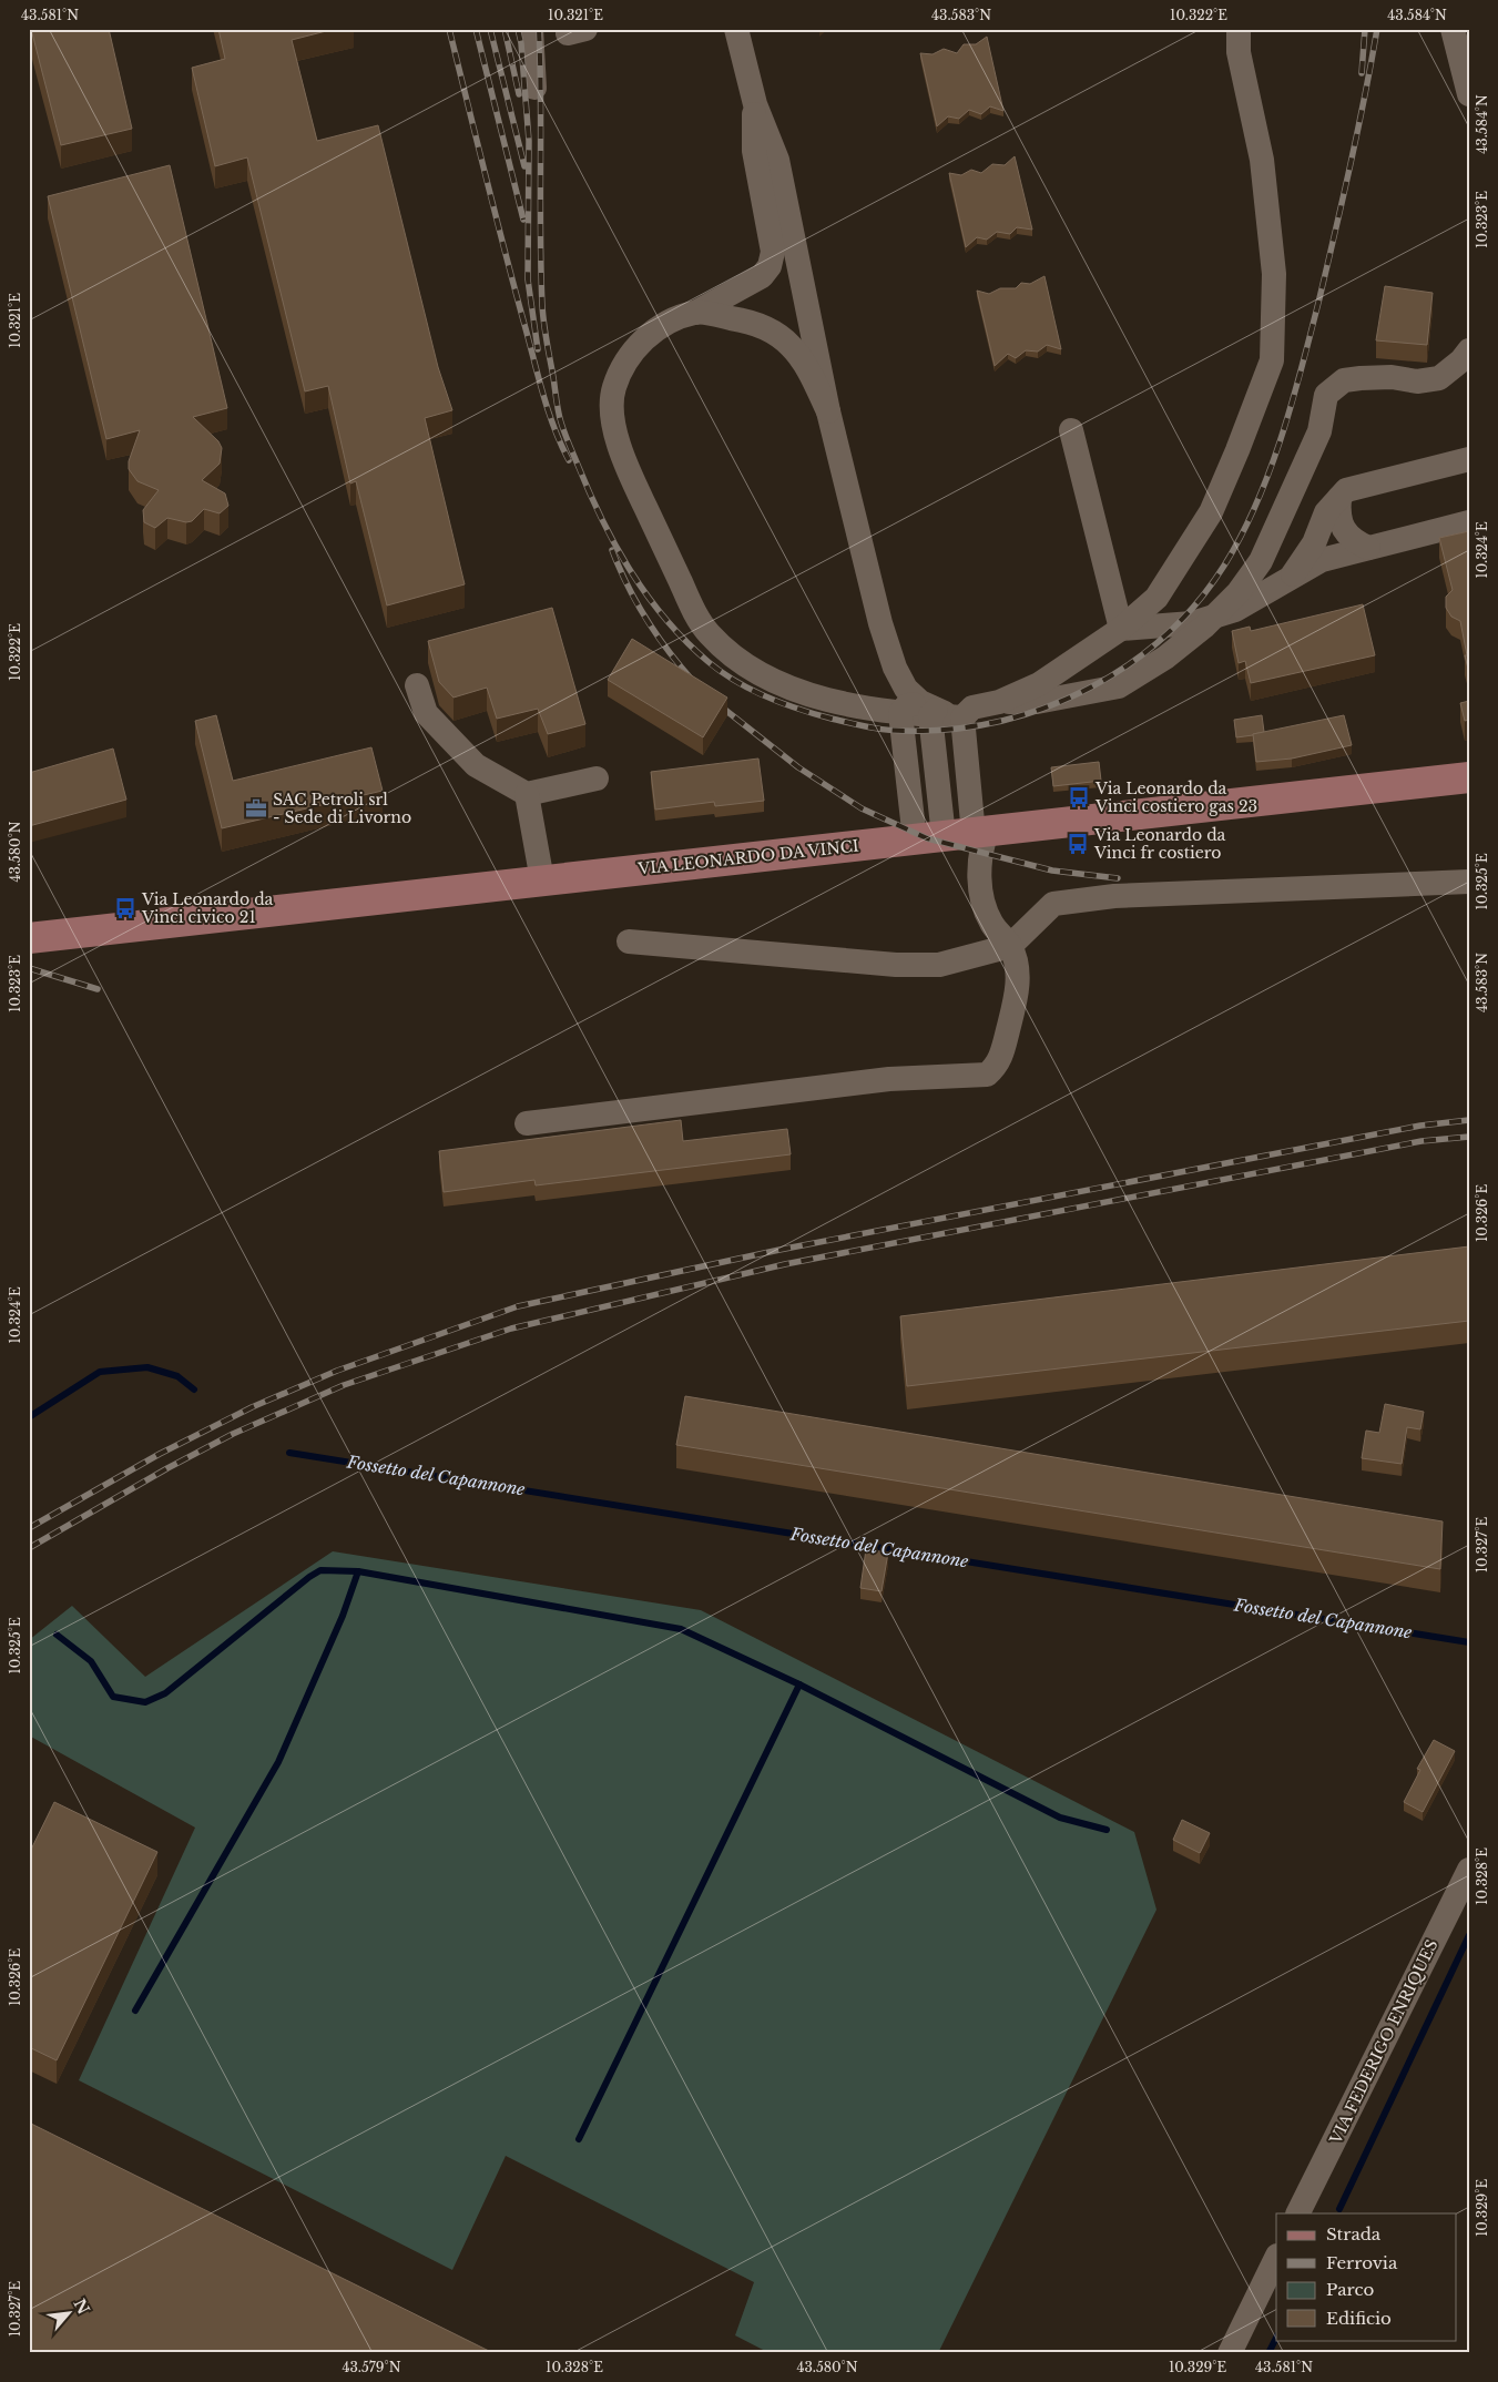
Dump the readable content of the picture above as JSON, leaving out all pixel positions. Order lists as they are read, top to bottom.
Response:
{
  "streets": {
    "main road": ["VIA LEONARDO DA VINCI"],
    "street": ["VIA FEDERIGO ENRIQUES"]
  },
  "water": ["Fossetto del Capannone"],
  "places": {
    "bus stop": ["Via Leonardo da Vinci costiero gas 23", "Via Leonardo da Vinci fr costiero", "Via Leonardo da Vinci civico 21"],
    "office": ["SAC Petroli srl - Sede di Livorno"]
  },
  "legend": [
    "Strada",
    "Ferrovia",
    "Parco",
    "Edificio"
  ],
  "north": "top right",
  "coordinates": [
    "43.581°N",
    "10.321°E",
    "43.583°N",
    "10.322°E",
    "43.584°N",
    "10.323°E",
    "10.324°E",
    "43.580°N",
    "10.325°E",
    "10.326°E",
    "10.327°E",
    "10.328°E",
    "10.329°E",
    "43.579°N"
  ]
}
